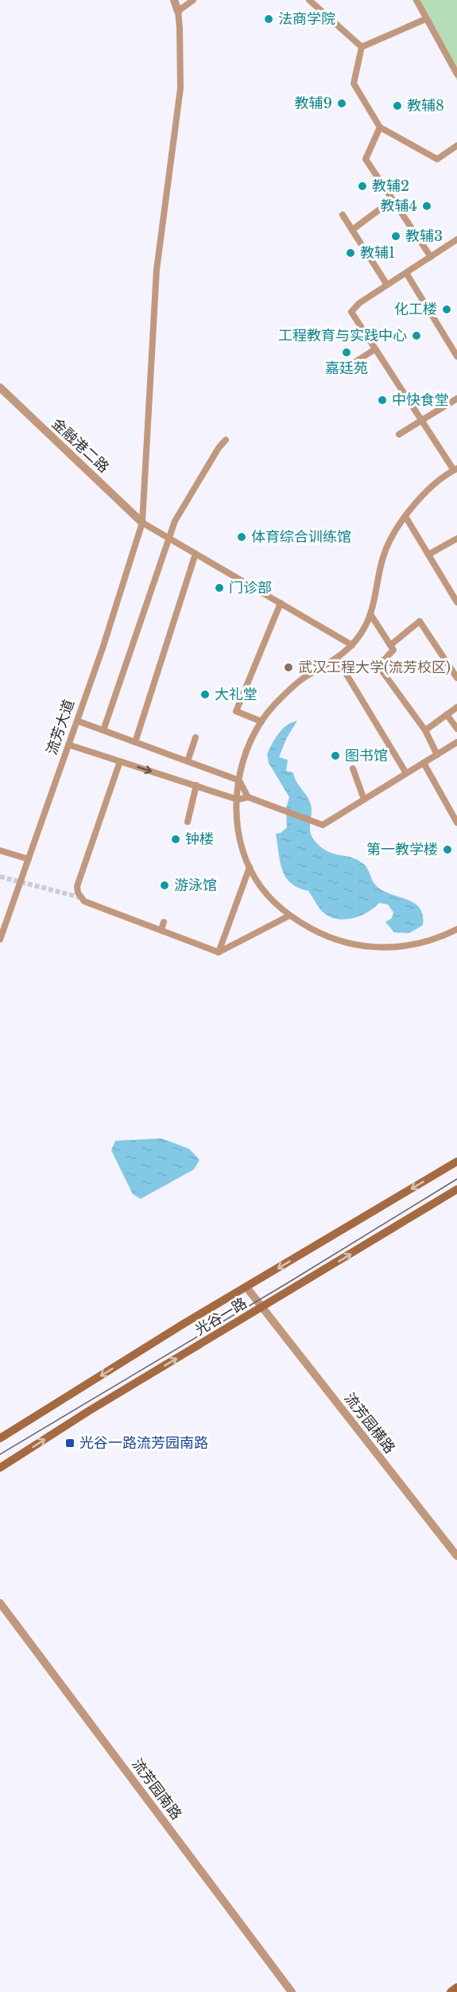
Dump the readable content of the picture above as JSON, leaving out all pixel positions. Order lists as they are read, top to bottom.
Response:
{
  "streets": {
    "main road": ["光谷一路"],
    "street": [
      "金融港二路",
      "流芳大道",
      "流芳园横路",
      "流芳园南路"
    ]
  },
  "crossings": [
    ["金融港二路", "流芳大道"],
    ["光谷一路", "流芳园横路"]
  ],
  "places": {
    "other": [
      "法商学院",
      "教辅9",
      "教辅8",
      "教辅2",
      "教辅4",
      "教辅3",
      "教辅1",
      "化工楼",
      "工程教育与实践中心",
      "嘉廷苑",
      "中快食堂",
      "体育综合训练馆",
      "门诊部",
      "武汉工程大学(流芳校区)",
      "大礼堂",
      "图书馆",
      "钟楼",
      "第一教学楼",
      "游泳馆"
    ],
    "transit": ["光谷一路流芳园南路"]
  }
}
